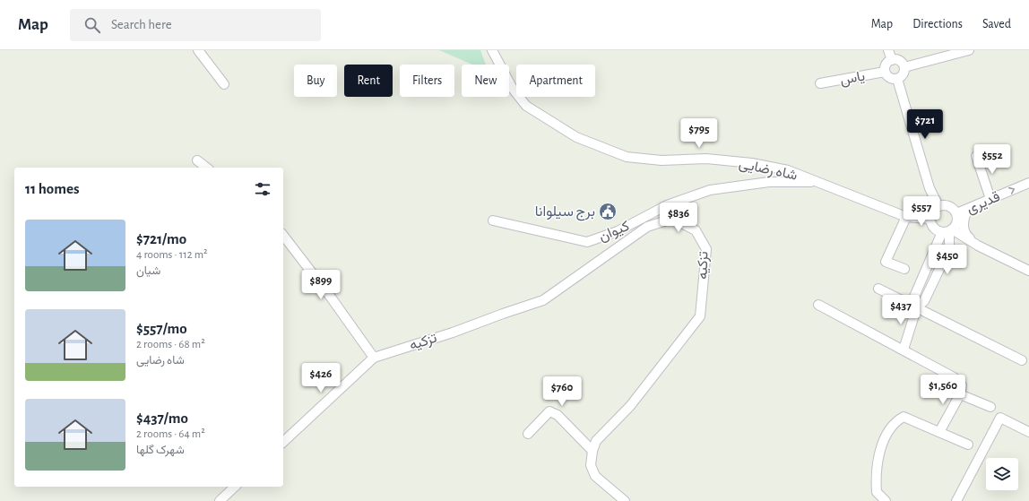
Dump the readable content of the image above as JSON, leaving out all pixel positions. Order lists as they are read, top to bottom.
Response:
{
  "streets": {
    "street": [
      "یاس",
      "شاه رضایی",
      "قدیری",
      "کیوان",
      "تزکیه"
    ]
  },
  "crossings": [
    ["شاه رضایی", "قدیری"],
    ["شاه رضایی", "کیوان"]
  ],
  "one_way": ["قدیری"],
  "places": {
    "public building": ["برج سیلوانا"]
  },
  "page": {
    "header": "Map",
    "search": "Search here",
    "nav": ["Map", "Directions", "Saved"],
    "chip": [
      "Buy",
      "Rent",
      "Filters",
      "New",
      "Apartment"
    ],
    "price": [
      "$721",
      "$795",
      "$552",
      "$557",
      "$836",
      "$450",
      "$899",
      "$437",
      "$426",
      "$1,560",
      "$760"
    ],
    "heading": "11 homes",
    "list": [
      {
        "name": "$721/mo",
        "note": "4 rooms · 112 m² · شیان"
      },
      {
        "name": "$557/mo",
        "note": "2 rooms · 68 m² · شاه رضایی"
      },
      {
        "name": "$437/mo",
        "note": "2 rooms · 64 m² · شهرک گلها"
      }
    ]
  }
}
